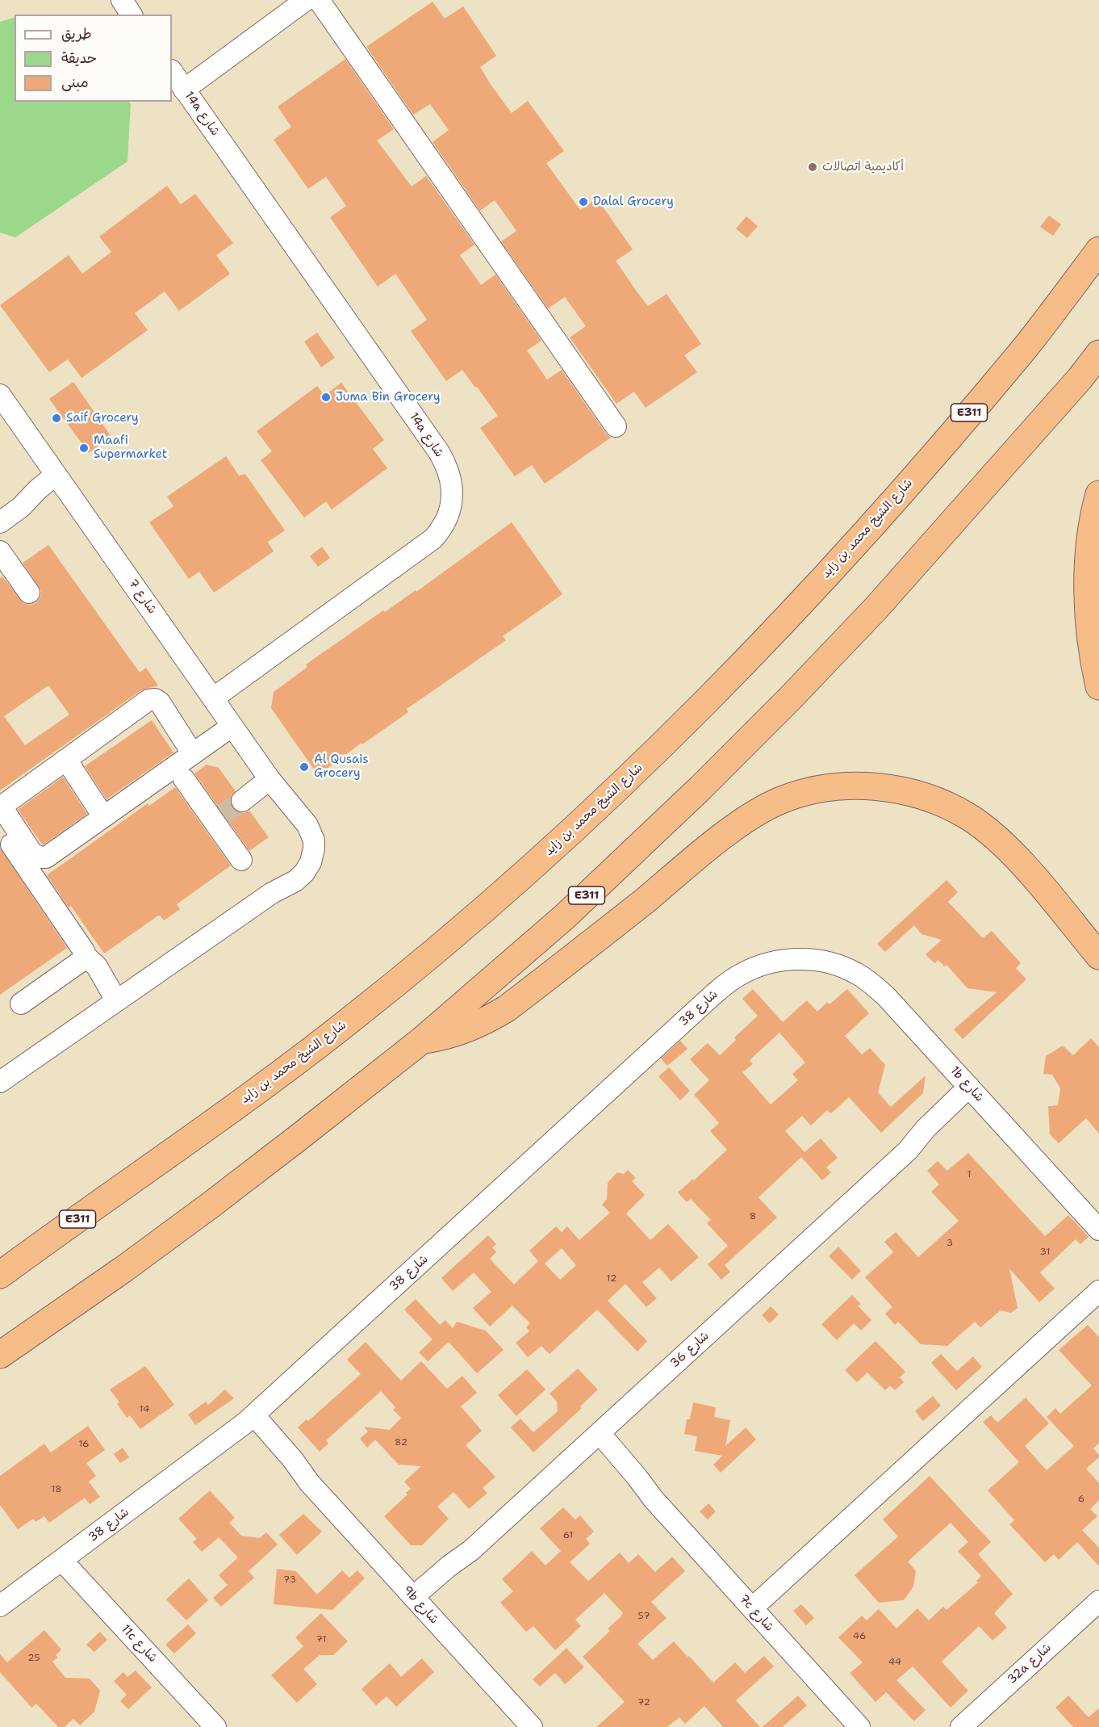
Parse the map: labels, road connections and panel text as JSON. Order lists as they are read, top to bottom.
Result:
{
  "streets": {
    "highway": ["E311", "شارع الشيخ محمد بن زايد"],
    "street": [
      "14a شارع",
      "شارع 7",
      "شارع 38",
      "1b شارع",
      "شارع 36",
      "9b شارع",
      "7c شارع",
      "11c شارع",
      "32a شارع"
    ]
  },
  "crossings": [
    ["14a شارع", "شارع 7"],
    ["شارع 38", "1b شارع"],
    ["شارع 38", "9b شارع"],
    ["شارع 38", "11c شارع"],
    ["1b شارع", "شارع 36"],
    ["شارع 36", "9b شارع"],
    ["شارع 36", "7c شارع"]
  ],
  "places": [
    "أكاديمية اتصالات",
    "Dalal Grocery",
    "Juma Bin Grocery",
    "Saif Grocery",
    "Maafi Supermarket",
    "Al Qusais Grocery"
  ],
  "house_numbers": [
    "1",
    "8",
    "3",
    "31",
    "12",
    "14",
    "82",
    "16",
    "18",
    "6",
    "61",
    "73",
    "57",
    "46",
    "71",
    "25",
    "44",
    "72"
  ],
  "legend": ["طريق", "حديقة", "مبنى"]
}
